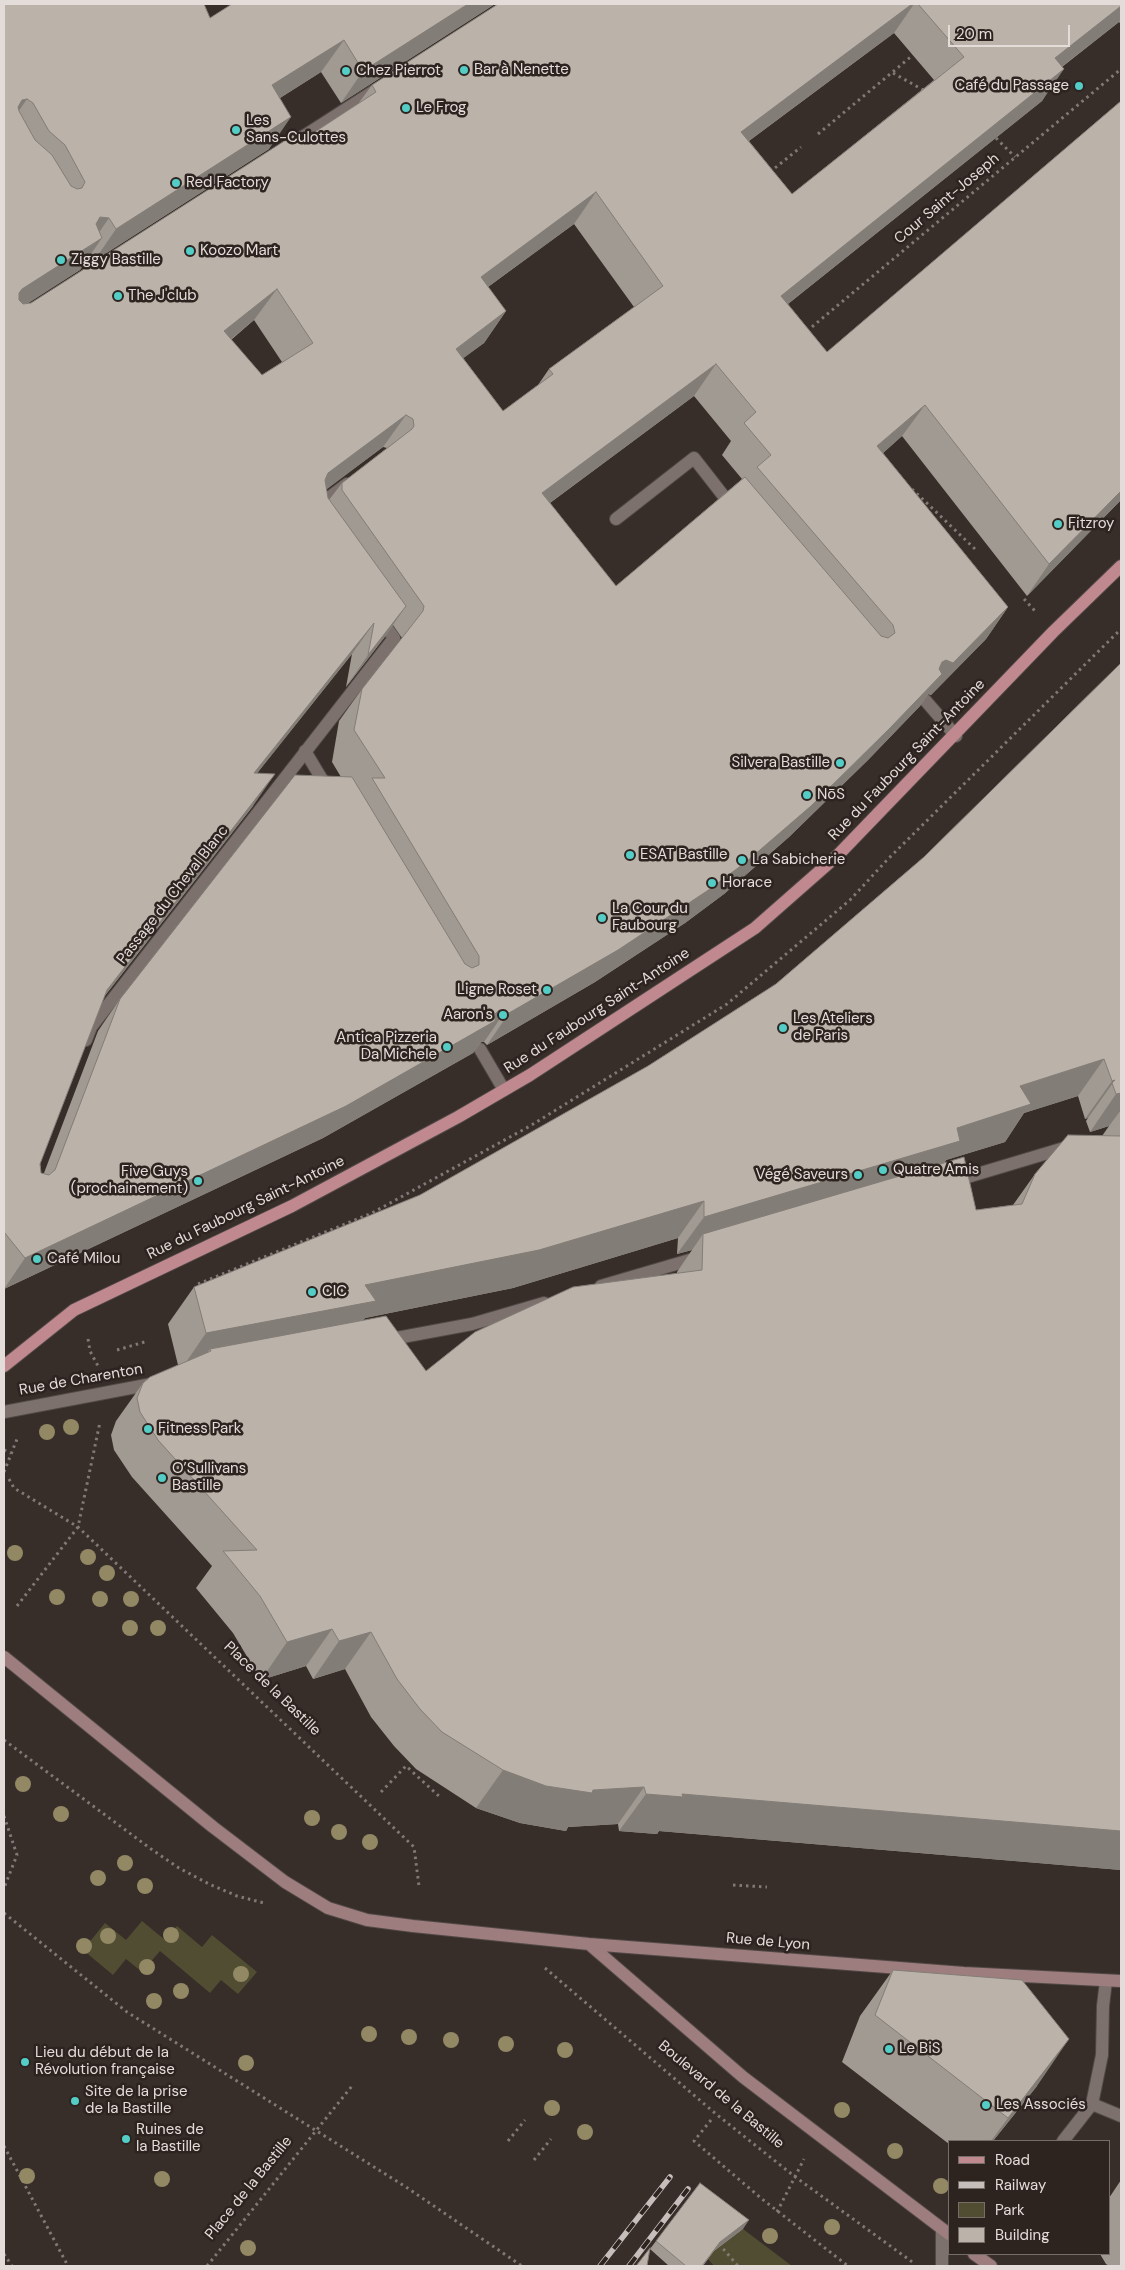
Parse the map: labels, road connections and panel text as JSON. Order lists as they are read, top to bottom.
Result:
{
  "streets": {
    "main road": ["Rue du Faubourg Saint-Antoine", "Rue de Lyon", "Boulevard de la Bastille"],
    "street": ["Passage du Cheval Blanc", "Rue de Charenton"],
    "path": ["Cour Saint-Joseph", "Place de la Bastille"]
  },
  "crossings": [
    ["Rue de Lyon", "Boulevard de la Bastille"]
  ],
  "places": [
    "Bar à Nenette",
    "Chez Pierrot",
    "Café du Passage",
    "Le Frog",
    "Les Sans-Culottes",
    "Red Factory",
    "Koozo Mart",
    "Ziggy Bastille",
    "The J'club",
    "Fitzroy",
    "Silvera Bastille",
    "NōS",
    "ESAT Bastille",
    "La Sabicherie",
    "Horace",
    "La Cour du Faubourg",
    "Ligne Roset",
    "Aaron's",
    "Les Ateliers de Paris",
    "Antica Pizzeria Da Michele",
    "Quatre Amis",
    "Végé Saveurs",
    "Five Guys (prochainement)",
    "Café Milou",
    "CIC",
    "Fitness Park",
    "O’Sullivans Bastille",
    "Le BiS",
    "Lieu du début de la Révolution française",
    "Site de la prise de la Bastille",
    "Les Associés",
    "Ruines de la Bastille"
  ],
  "legend": [
    "Road",
    "Railway",
    "Park",
    "Building"
  ],
  "scale_bar": "20 m"
}
